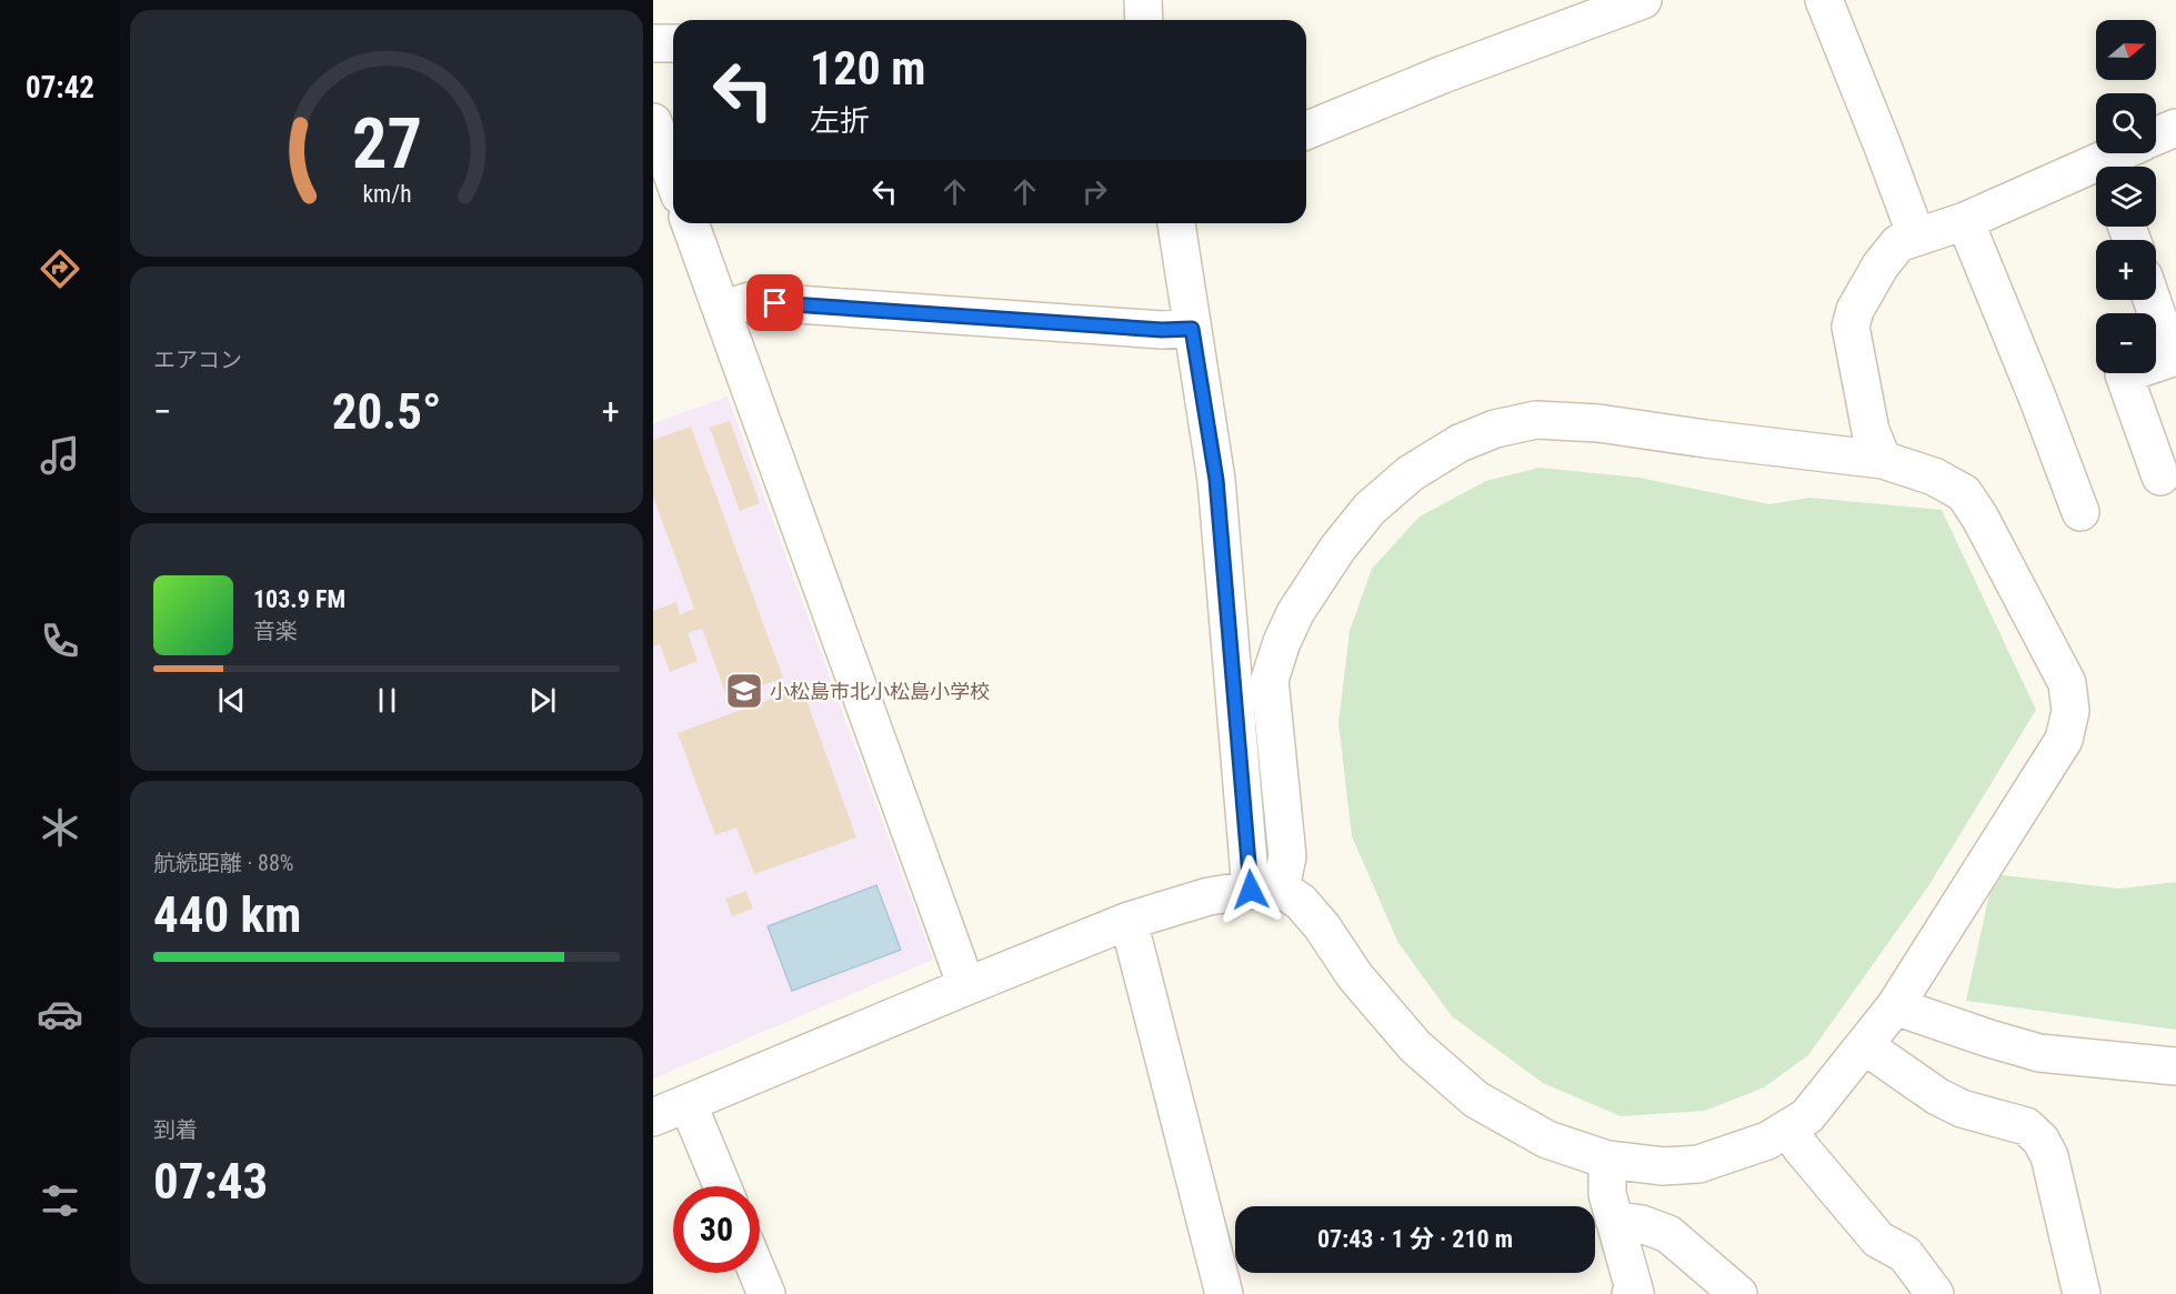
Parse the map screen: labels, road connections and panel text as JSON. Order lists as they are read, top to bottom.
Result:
{
  "places": {
    "school or university": ["小松島市北小松島小学校"]
  },
  "north": "right",
  "page": {
    "tabs": "07:42",
    "map_buttons": ["+", "−"],
    "turn": ["120 m", "左折"],
    "tile": [
      "エアコン",
      ["航続距離 · 88%", "440 km"],
      ["到着", "07:43"]
    ],
    "heat": ["−", "20.5°", "+"],
    "song": ["103.9 FM", "音楽"],
    "limit": "30",
    "trip": "07:43 · 1 分 · 210 m",
    "gauge": ["27", "km/h"]
  }
}
